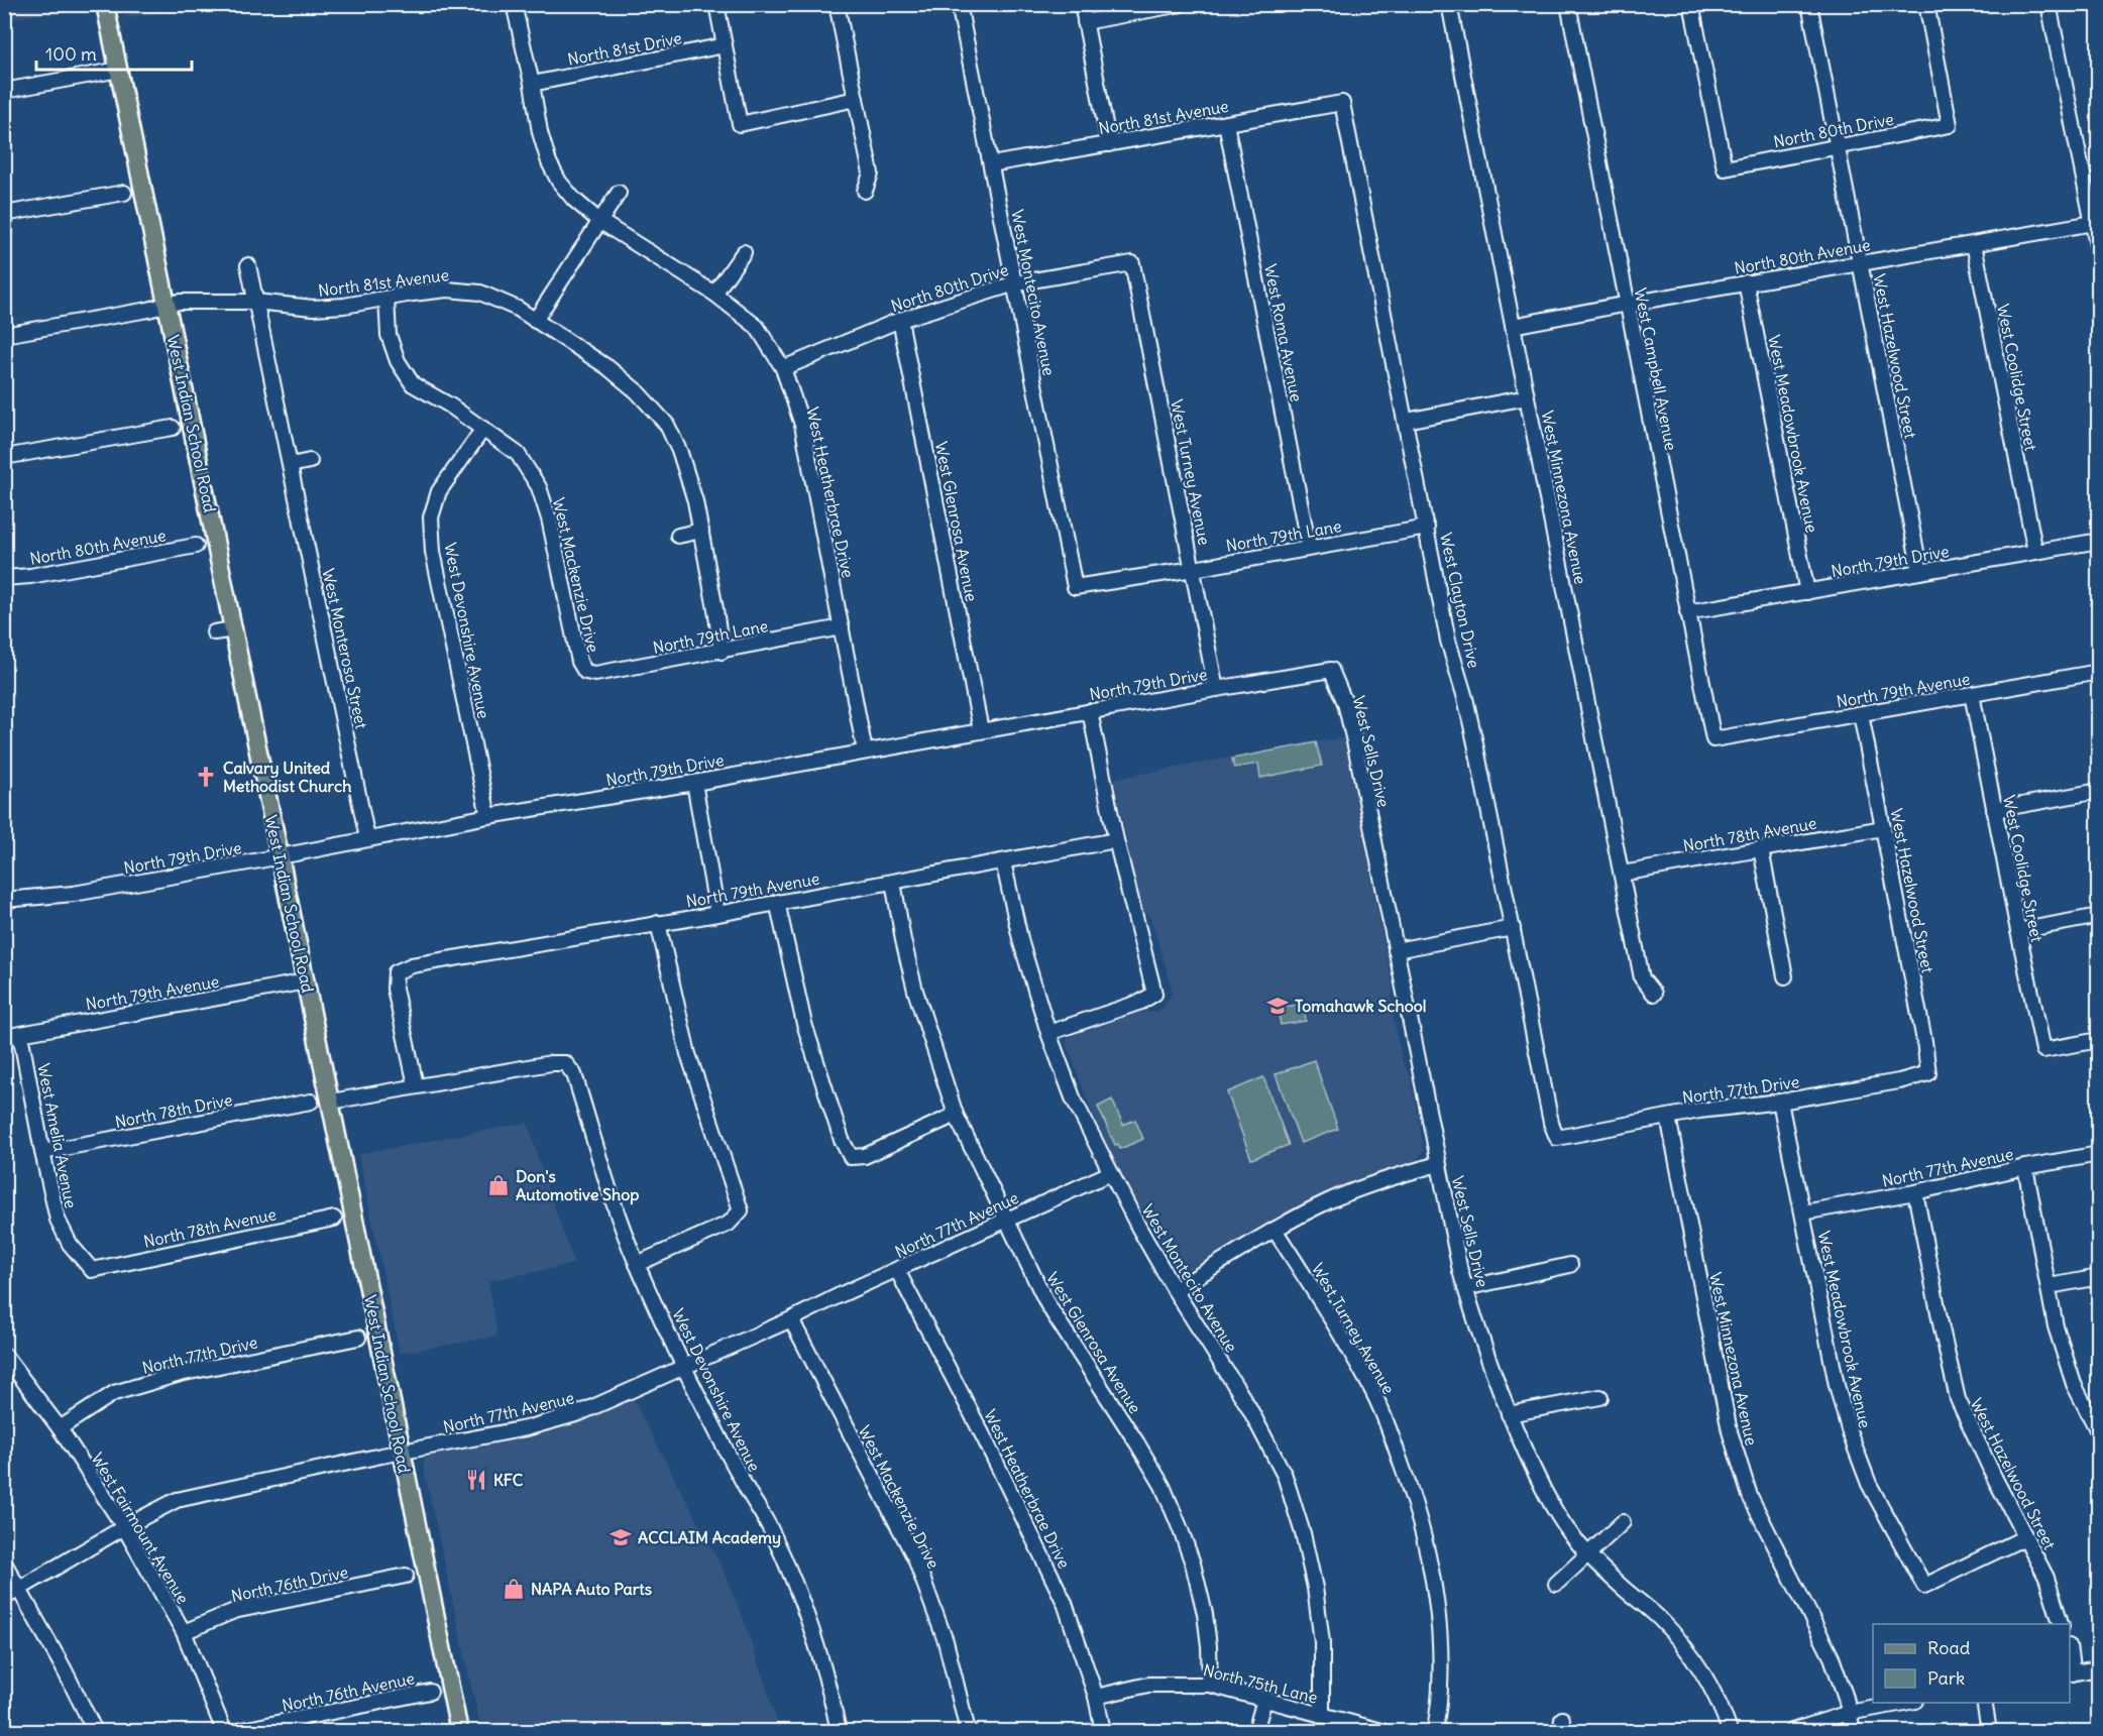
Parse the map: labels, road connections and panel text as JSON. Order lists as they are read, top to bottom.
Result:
{
  "streets": {
    "main road": ["West Indian School Road"],
    "street": [
      "North 81st Drive",
      "North 81st Avenue",
      "North 80th Drive",
      "North 80th Avenue",
      "West Montecito Avenue",
      "West Roma Avenue",
      "West Hazelwood Street",
      "West Campbell Avenue",
      "West Coolidge Street",
      "West Meadowbrook Avenue",
      "West Turney Avenue",
      "West Heatherbrae Drive",
      "West Minnezona Avenue",
      "West Glenrosa Avenue",
      "North 79th Lane",
      "North 79th Drive",
      "West Mackenzie Drive",
      "West Clayton Drive",
      "West Devonshire Avenue",
      "West Monterosa Street",
      "North 79th Avenue",
      "West Sells Drive",
      "North 78th Avenue",
      "North 77th Drive",
      "North 78th Drive",
      "West Amelia Avenue",
      "North 77th Avenue",
      "West Fairmount Avenue",
      "North 76th Drive",
      "North 75th Lane",
      "North 76th Avenue"
    ]
  },
  "crossings": [
    ["North 81st Drive", "West Heatherbrae Drive"],
    ["North 81st Avenue", "West Montecito Avenue"],
    ["North 81st Avenue", "West Roma Avenue"],
    ["North 81st Avenue", "West Indian School Road"],
    ["North 81st Avenue", "North 79th Lane"],
    ["North 81st Avenue", "West Mackenzie Drive"],
    ["North 81st Avenue", "West Clayton Drive"],
    ["North 81st Avenue", "West Monterosa Street"],
    ["North 80th Drive", "West Montecito Avenue"],
    ["North 80th Drive", "West Hazelwood Street"],
    ["North 80th Drive", "West Turney Avenue"],
    ["North 80th Drive", "West Heatherbrae Drive"],
    ["North 80th Drive", "West Glenrosa Avenue"],
    ["North 80th Avenue", "West Hazelwood Street"],
    ["North 80th Avenue", "West Campbell Avenue"],
    ["North 80th Avenue", "West Coolidge Street"],
    ["North 80th Avenue", "West Meadowbrook Avenue"],
    ["North 80th Avenue", "West Minnezona Avenue"],
    ["West Montecito Avenue", "North 79th Lane"],
    ["West Montecito Avenue", "North 79th Avenue"],
    ["West Montecito Avenue", "North 77th Avenue"],
    ["West Montecito Avenue", "North 75th Lane"],
    ["West Roma Avenue", "North 79th Lane"],
    ["West Hazelwood Street", "West Meadowbrook Avenue"],
    ["West Hazelwood Street", "North 79th Drive"],
    ["West Hazelwood Street", "North 79th Avenue"],
    ["West Hazelwood Street", "North 78th Avenue"],
    ["West Hazelwood Street", "North 77th Drive"],
    ["West Hazelwood Street", "North 77th Avenue"],
    ["West Campbell Avenue", "North 79th Drive"],
    ["West Campbell Avenue", "North 79th Avenue"],
    ["West Coolidge Street", "North 79th Drive"],
    ["West Coolidge Street", "North 79th Avenue"],
    ["West Indian School Road", "North 79th Drive"],
    ["West Indian School Road", "North 79th Avenue"],
    ["West Indian School Road", "North 77th Avenue"],
    ["West Meadowbrook Avenue", "North 79th Drive"],
    ["West Meadowbrook Avenue", "North 77th Drive"],
    ["West Meadowbrook Avenue", "North 77th Avenue"],
    ["West Turney Avenue", "North 79th Lane"],
    ["West Turney Avenue", "North 79th Drive"],
    ["West Heatherbrae Drive", "North 79th Lane"],
    ["West Heatherbrae Drive", "North 79th Drive"],
    ["West Heatherbrae Drive", "North 77th Avenue"],
    ["West Heatherbrae Drive", "North 75th Lane"],
    ["West Minnezona Avenue", "North 78th Avenue"],
    ["West Minnezona Avenue", "North 77th Drive"],
    ["West Glenrosa Avenue", "North 79th Drive"],
    ["West Glenrosa Avenue", "North 79th Avenue"],
    ["West Glenrosa Avenue", "North 77th Avenue"],
    ["West Glenrosa Avenue", "North 75th Lane"],
    ["North 79th Lane", "West Mackenzie Drive"],
    ["North 79th Lane", "West Clayton Drive"],
    ["North 79th Drive", "West Devonshire Avenue"],
    ["North 79th Drive", "West Monterosa Street"],
    ["North 79th Drive", "West Sells Drive"],
    ["West Mackenzie Drive", "West Devonshire Avenue"],
    ["West Mackenzie Drive", "North 77th Avenue"],
    ["West Clayton Drive", "North 77th Drive"],
    ["West Devonshire Avenue", "North 79th Avenue"],
    ["West Devonshire Avenue", "North 77th Avenue"],
    ["North 79th Avenue", "West Amelia Avenue"],
    ["North 78th Avenue", "West Amelia Avenue"],
    ["North 77th Drive", "West Fairmount Avenue"],
    ["North 78th Drive", "West Amelia Avenue"],
    ["North 77th Avenue", "West Fairmount Avenue"],
    ["West Fairmount Avenue", "North 76th Drive"]
  ],
  "places": {
    "church": ["Calvary United Methodist Church"],
    "school or university": ["Tomahawk School", "ACCLAIM Academy"],
    "shop": ["Don's Automotive Shop", "NAPA Auto Parts"],
    "restaurant": ["KFC"]
  },
  "legend": ["Road", "Park"],
  "scale_bar": "100 m"
}
